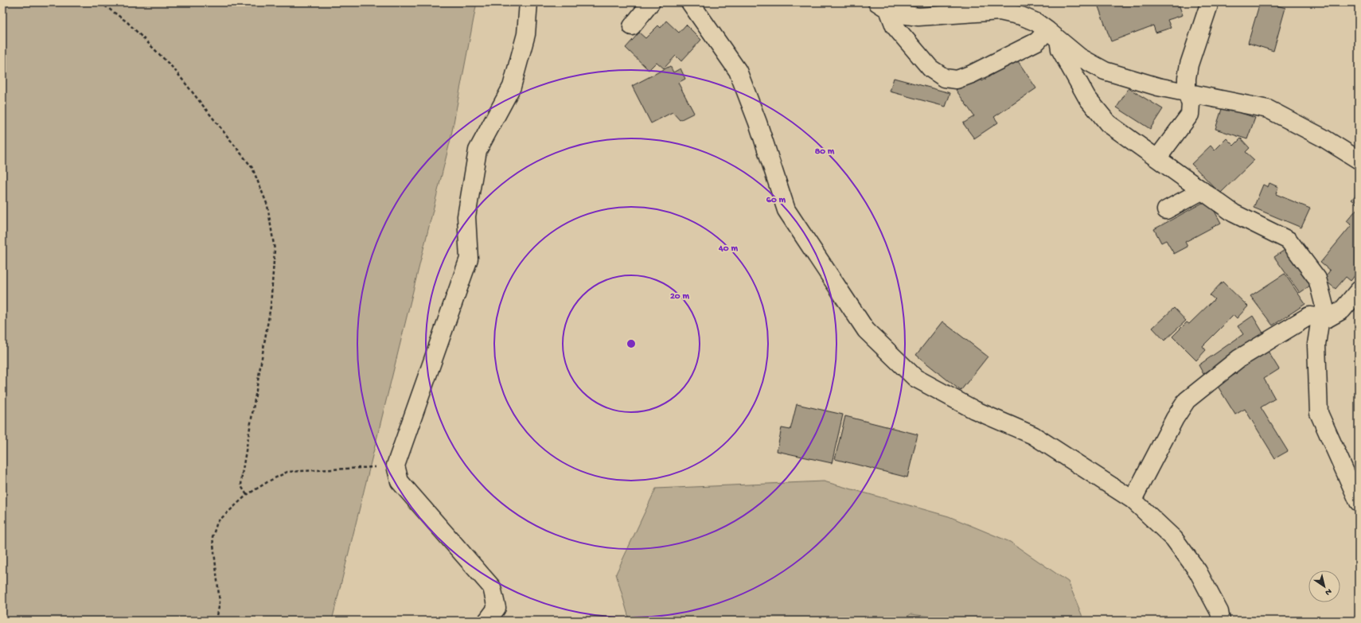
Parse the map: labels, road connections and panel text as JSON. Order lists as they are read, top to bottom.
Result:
{
  "north": "bottom right",
  "rings": [
    "80 m",
    "60 m",
    "40 m",
    "20 m"
  ]
}
